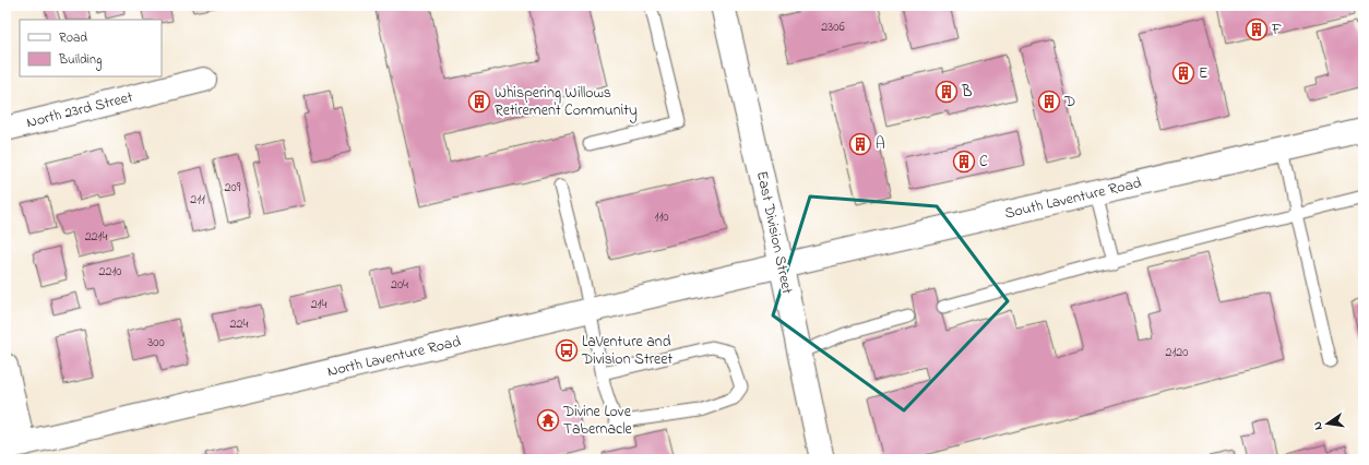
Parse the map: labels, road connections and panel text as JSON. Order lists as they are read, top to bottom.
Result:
{
  "streets": {
    "street": [
      "North 23rd Street",
      "South Laventure Road",
      "East Division Street",
      "North Laventure Road"
    ]
  },
  "crossings": [
    ["South Laventure Road", "East Division Street"],
    ["South Laventure Road", "North Laventure Road"],
    ["East Division Street", "North Laventure Road"]
  ],
  "places": {
    "building": [
      "F",
      "E",
      "B",
      "Whispering Willows Retirement Community",
      "D",
      "A",
      "C"
    ],
    "bus stop": ["LaVenture and Division Street"],
    "temple": ["Divine Love Tabernacle"]
  },
  "house_numbers": [
    "2306",
    "209",
    "211",
    "110",
    "2214",
    "2210",
    "204",
    "214",
    "224",
    "300",
    "2120"
  ],
  "legend": ["Road", "Building"],
  "north": "left"
}
